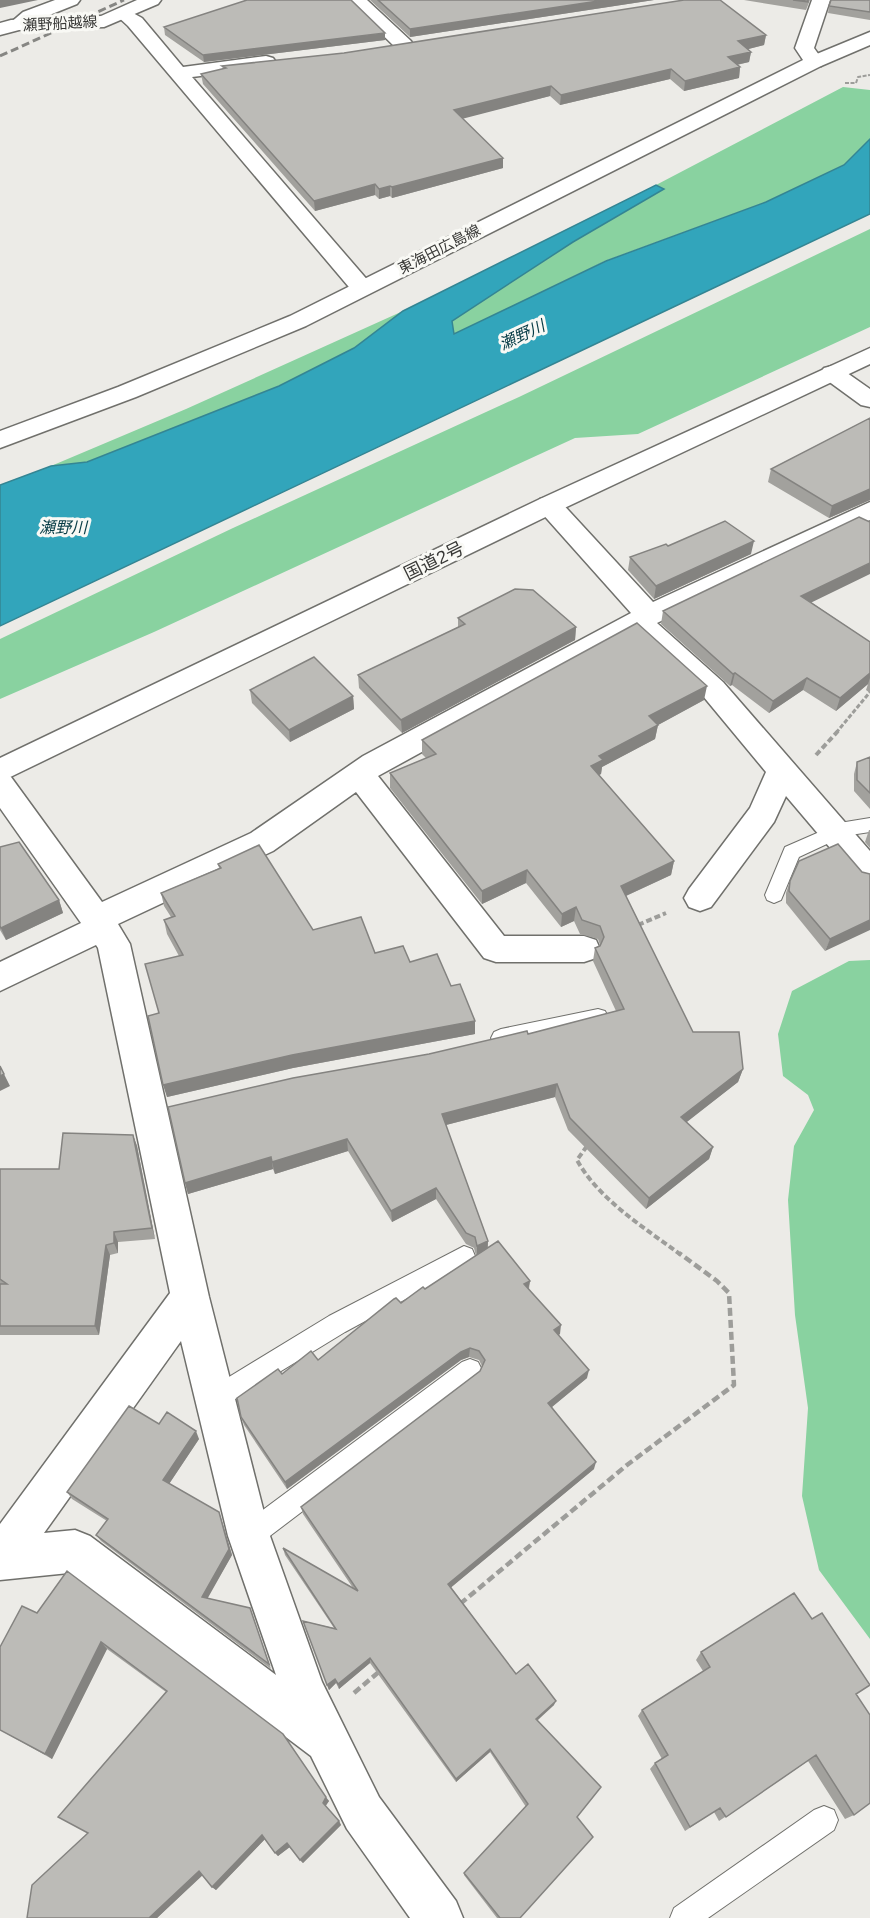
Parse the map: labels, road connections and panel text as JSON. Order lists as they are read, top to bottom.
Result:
{
  "streets": {
    "main road": ["瀬野船越線", "東海田広島線", "国道2号"]
  },
  "water": ["瀬野川"]
}
